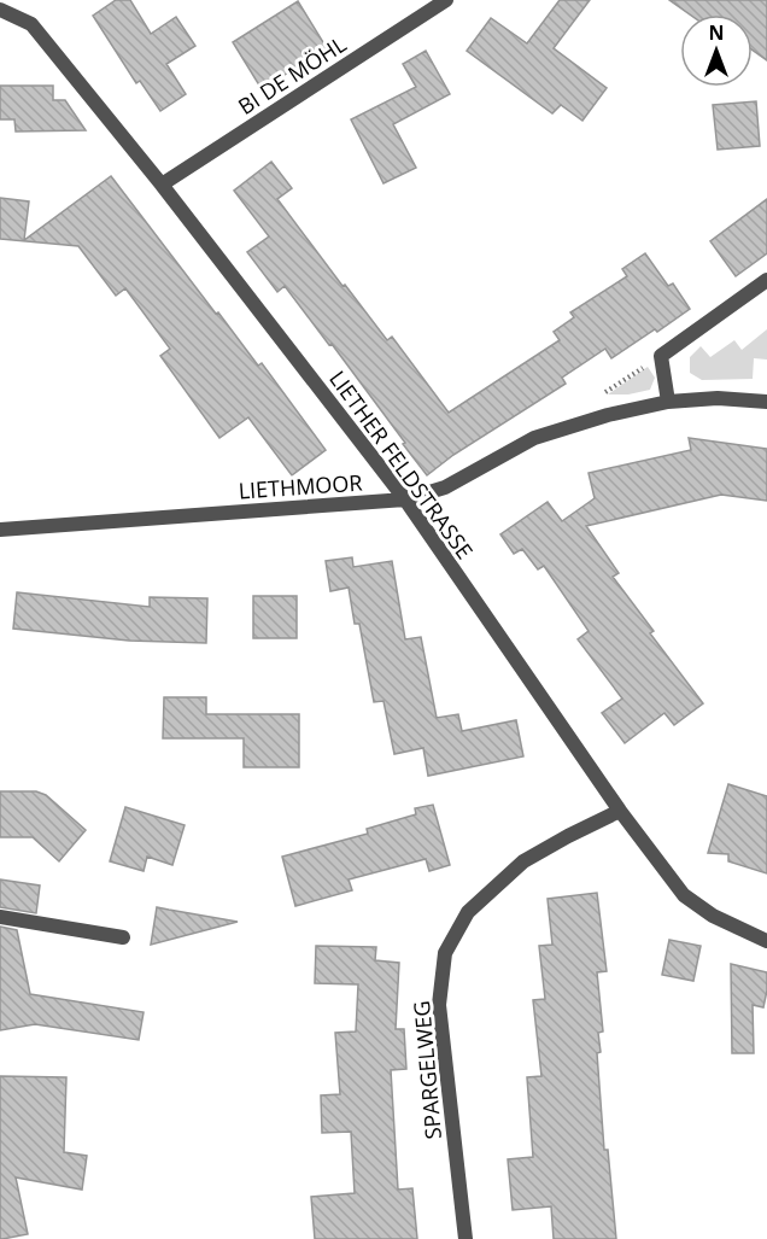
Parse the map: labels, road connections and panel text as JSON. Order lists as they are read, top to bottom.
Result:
{
  "streets": {
    "street": [
      "BI DE MÖHL",
      "LIETHER FELDSTRASSE",
      "LIETHMOOR",
      "SPARGELWEG"
    ]
  },
  "crossings": [
    ["BI DE MÖHL", "LIETHER FELDSTRASSE"],
    ["LIETHER FELDSTRASSE", "LIETHMOOR"],
    ["LIETHER FELDSTRASSE", "SPARGELWEG"]
  ],
  "north": "top"
}
